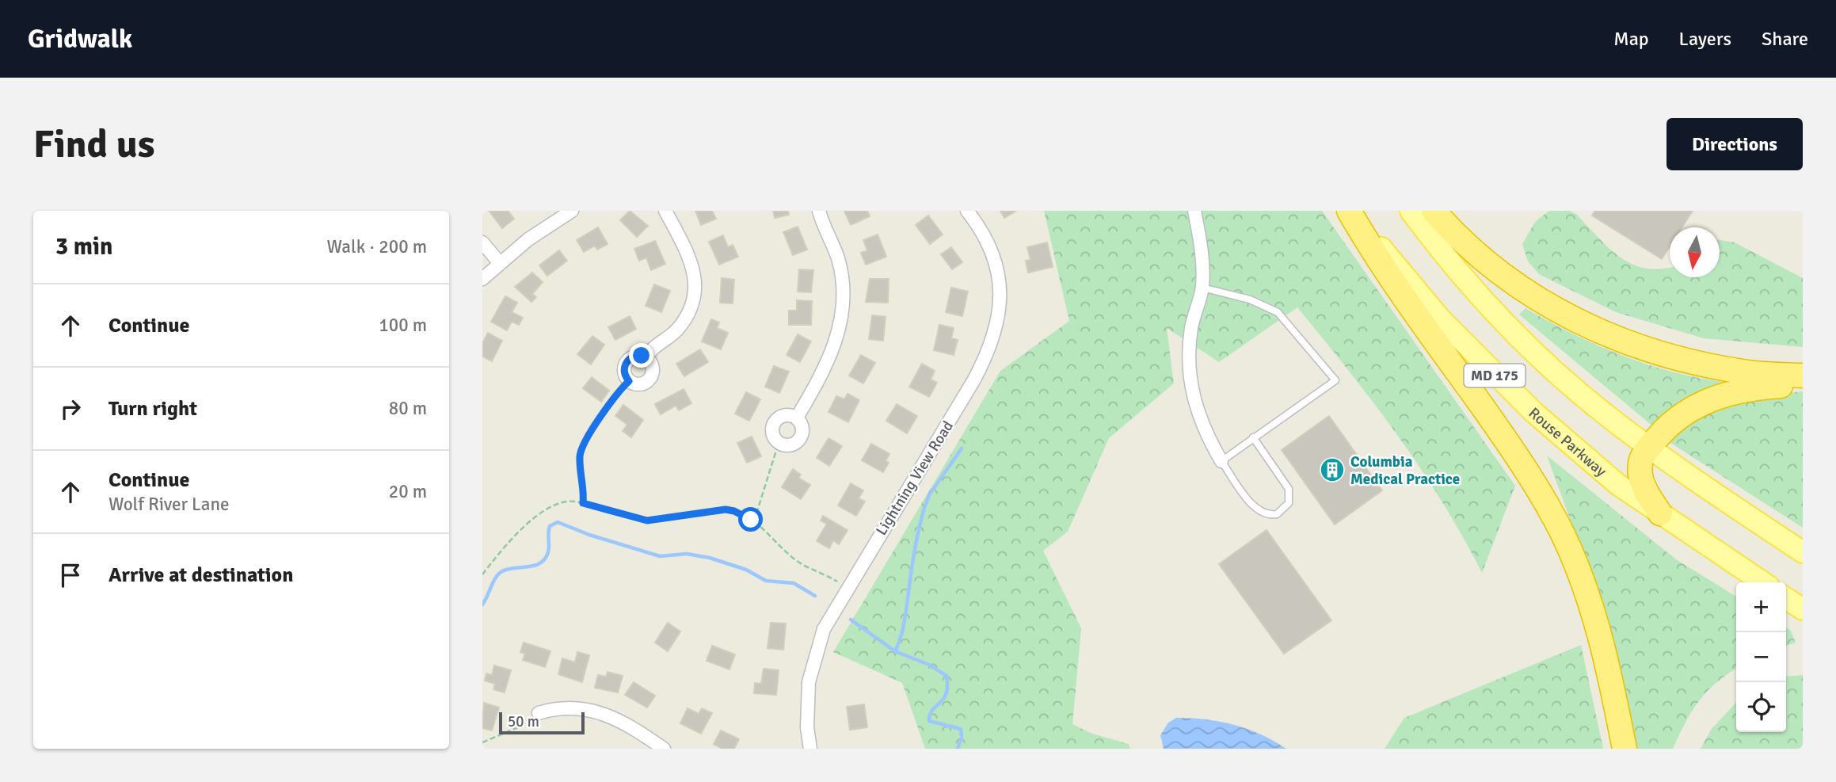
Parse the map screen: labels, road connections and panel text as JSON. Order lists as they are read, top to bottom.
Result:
{
  "streets": {
    "main road": ["MD 175", "Rouse Parkway"],
    "street": ["Lightning View Road"]
  },
  "places": {
    "building": ["Columbia Medical Practice"]
  },
  "scale_bar": "50 m",
  "north": "bottom",
  "page": {
    "header": "Gridwalk",
    "nav": ["Map", "Layers", "Share"],
    "buttons": "Directions",
    "title": "Find us",
    "heading": ["3 min", "Walk · 200 m"],
    "list": [
      ["Continue", "100 m"],
      ["Turn right", "80 m"],
      ["Continue", "Wolf River Lane", "20 m"],
      "Arrive at destination"
    ],
    "map_buttons": ["+", "−"],
    "scale": "50 m"
  }
}
